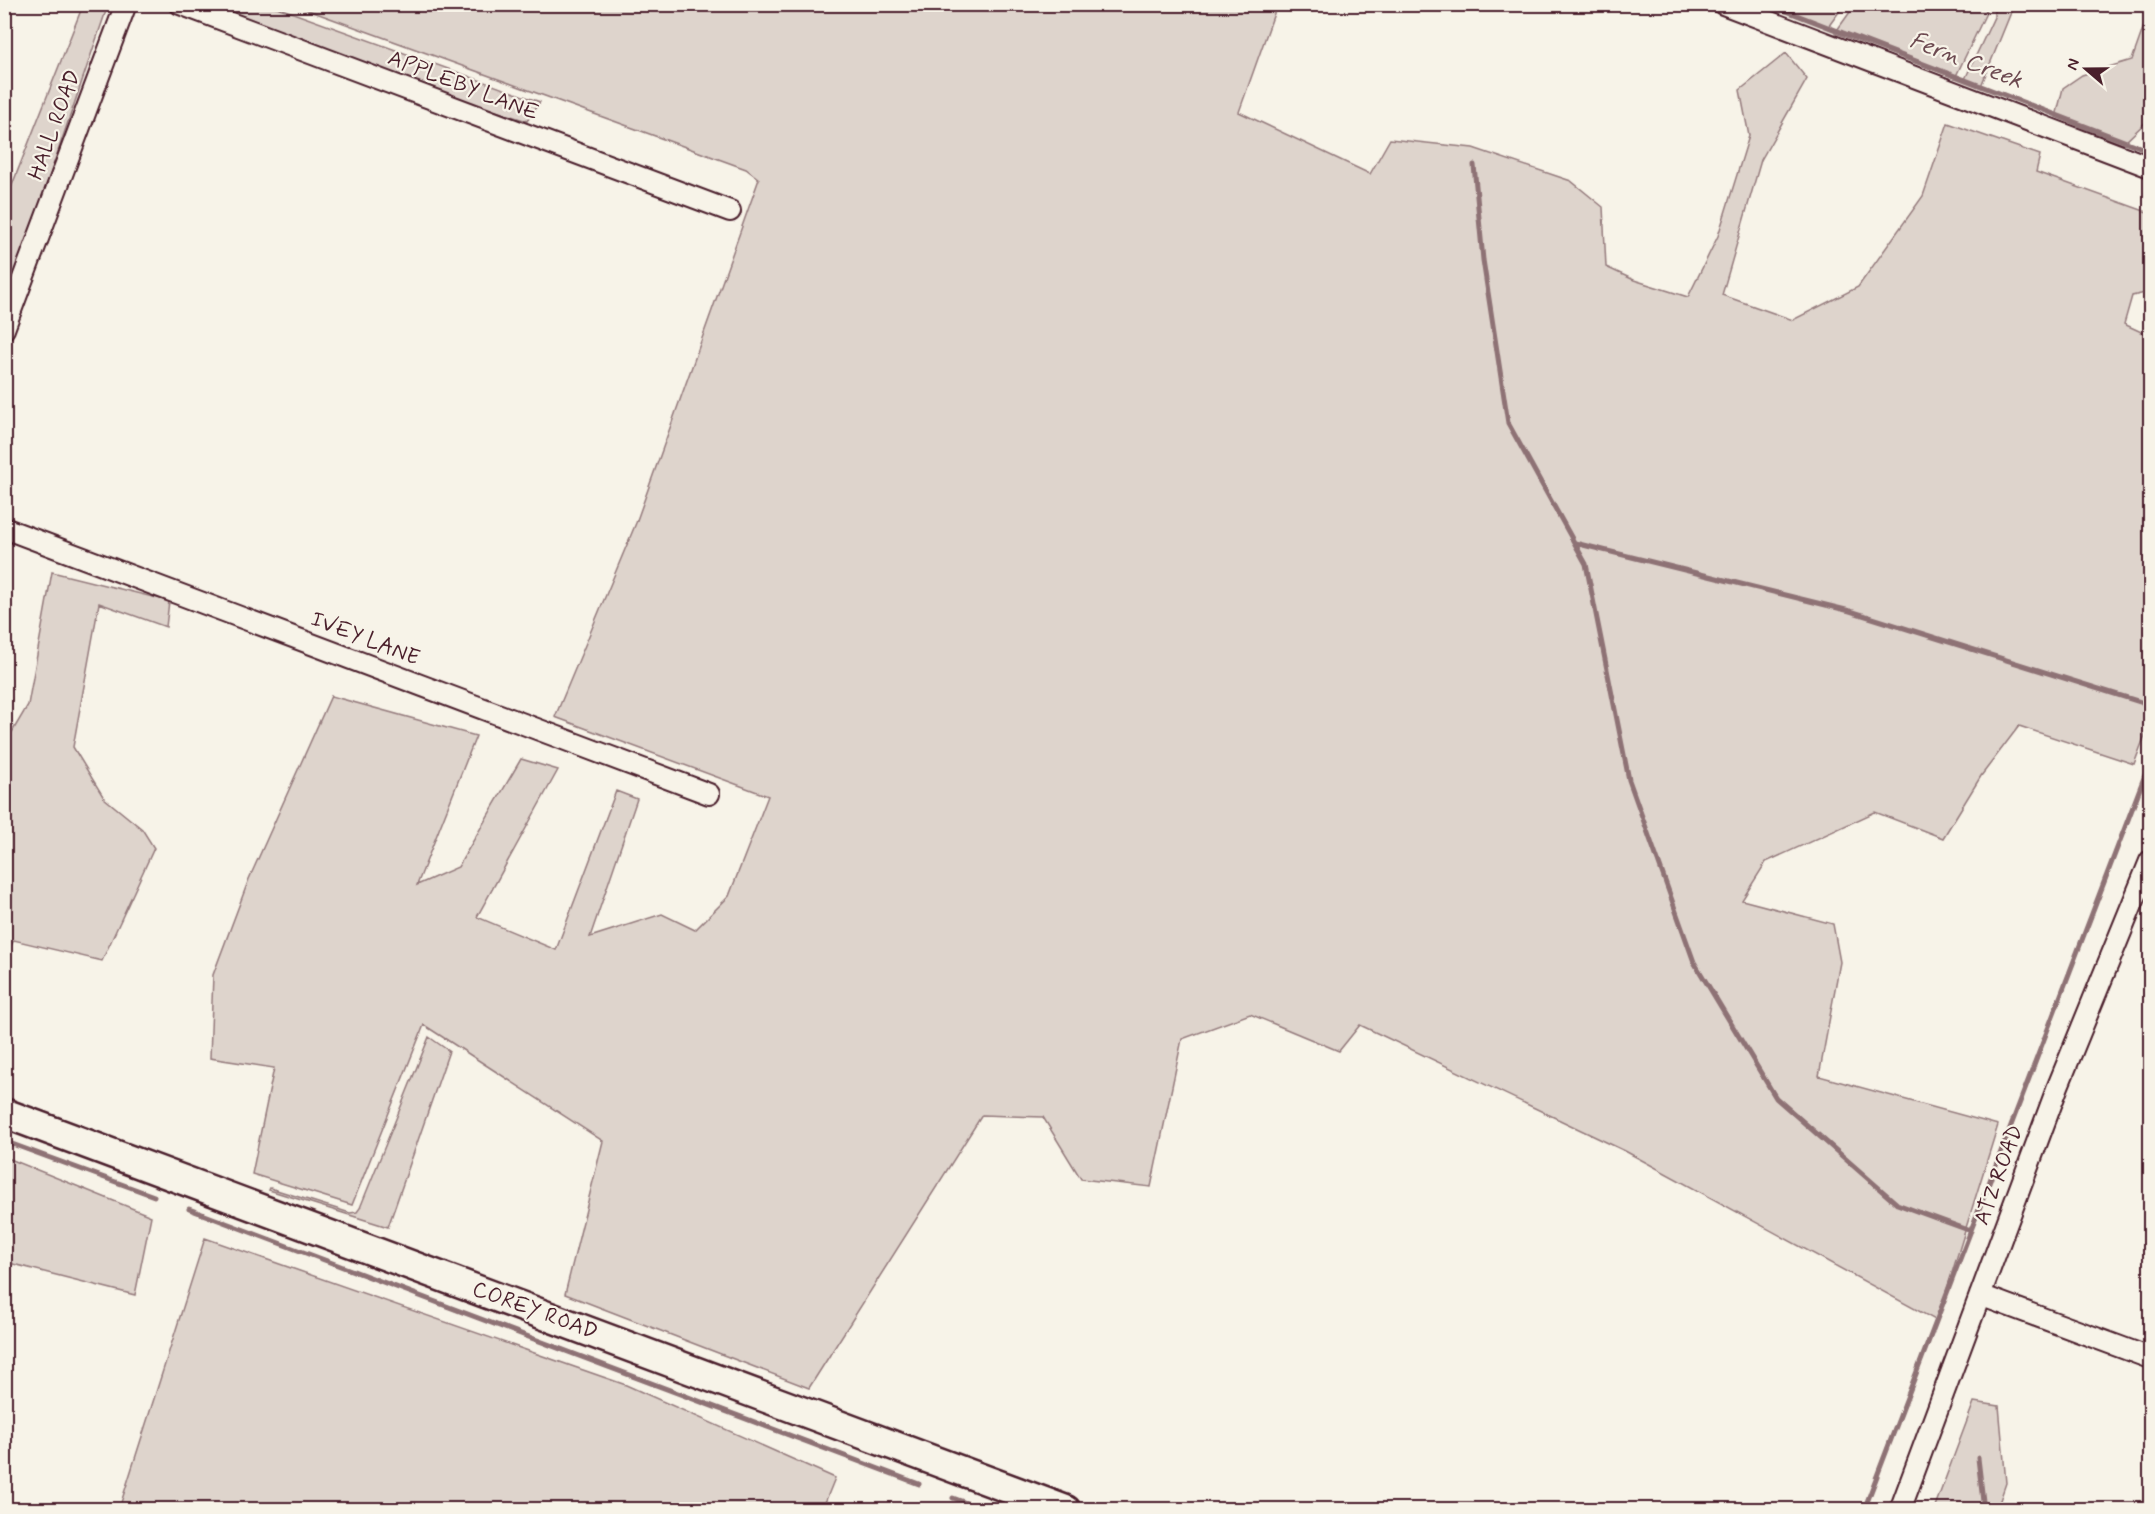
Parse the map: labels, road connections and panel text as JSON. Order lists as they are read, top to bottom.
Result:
{
  "streets": {
    "street": [
      "APPLEBY LANE",
      "HALL ROAD",
      "IVEY LANE",
      "ATZ ROAD",
      "COREY ROAD"
    ]
  },
  "water": ["Fern Creek"],
  "north": "left"
}
